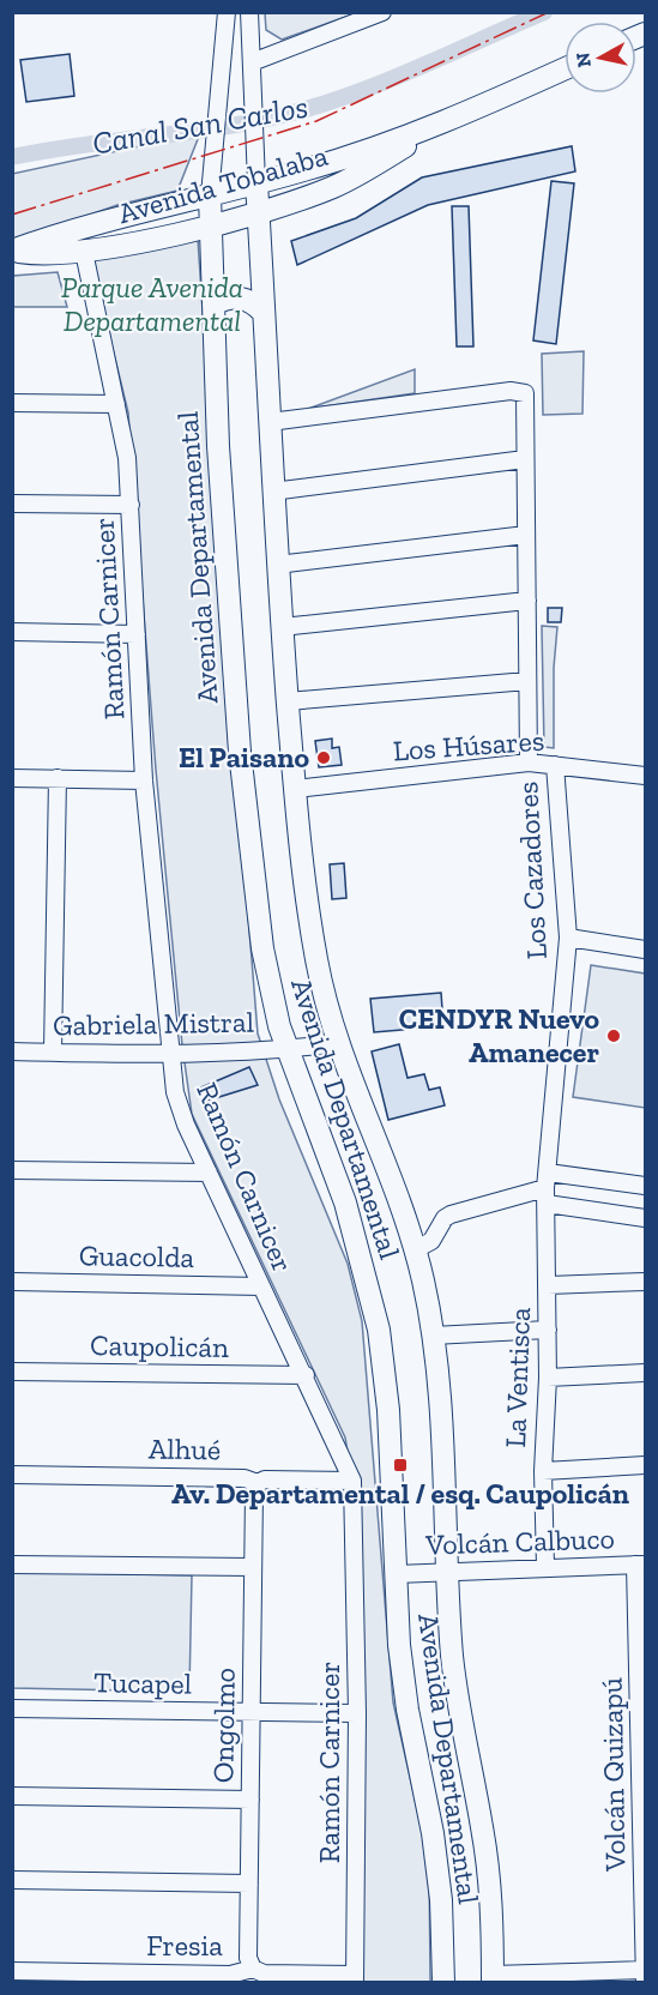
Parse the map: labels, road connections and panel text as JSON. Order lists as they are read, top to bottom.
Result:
{
  "streets": {
    "main road": ["Avenida Tobalaba", "Avenida Departamental"],
    "street": [
      "Ramón Carnicer",
      "Los Húsares",
      "Los Cazadores",
      "Gabriela Mistral",
      "Guacolda",
      "Caupolicán",
      "La Ventisca",
      "Alhué",
      "Volcán Calbuco",
      "Tucapel",
      "Ongolmo",
      "Volcán Quizapú",
      "Fresia"
    ]
  },
  "crossings": [
    ["Avenida Tobalaba", "Avenida Departamental"],
    ["Avenida Tobalaba", "Ramón Carnicer"],
    ["Avenida Departamental", "Los Húsares"],
    ["Avenida Departamental", "Gabriela Mistral"],
    ["Avenida Departamental", "Volcán Calbuco"],
    ["Ramón Carnicer", "Gabriela Mistral"],
    ["Ramón Carnicer", "Guacolda"],
    ["Ramón Carnicer", "Caupolicán"],
    ["Ramón Carnicer", "Alhué"],
    ["Ramón Carnicer", "Tucapel"],
    ["Ramón Carnicer", "Fresia"],
    ["Los Húsares", "Los Cazadores"],
    ["Los Cazadores", "La Ventisca"],
    ["La Ventisca", "Volcán Calbuco"],
    ["Alhué", "Ongolmo"],
    ["Volcán Calbuco", "Volcán Quizapú"],
    ["Tucapel", "Ongolmo"],
    ["Ongolmo", "Fresia"]
  ],
  "water": ["Canal San Carlos"],
  "parks": ["Parque Avenida Departamental"],
  "places": {
    "other": ["El Paisano", "CENDYR Nuevo Amanecer"],
    "transit": ["Av. Departamental / esq. Caupolicán"]
  },
  "north": "left"
}
